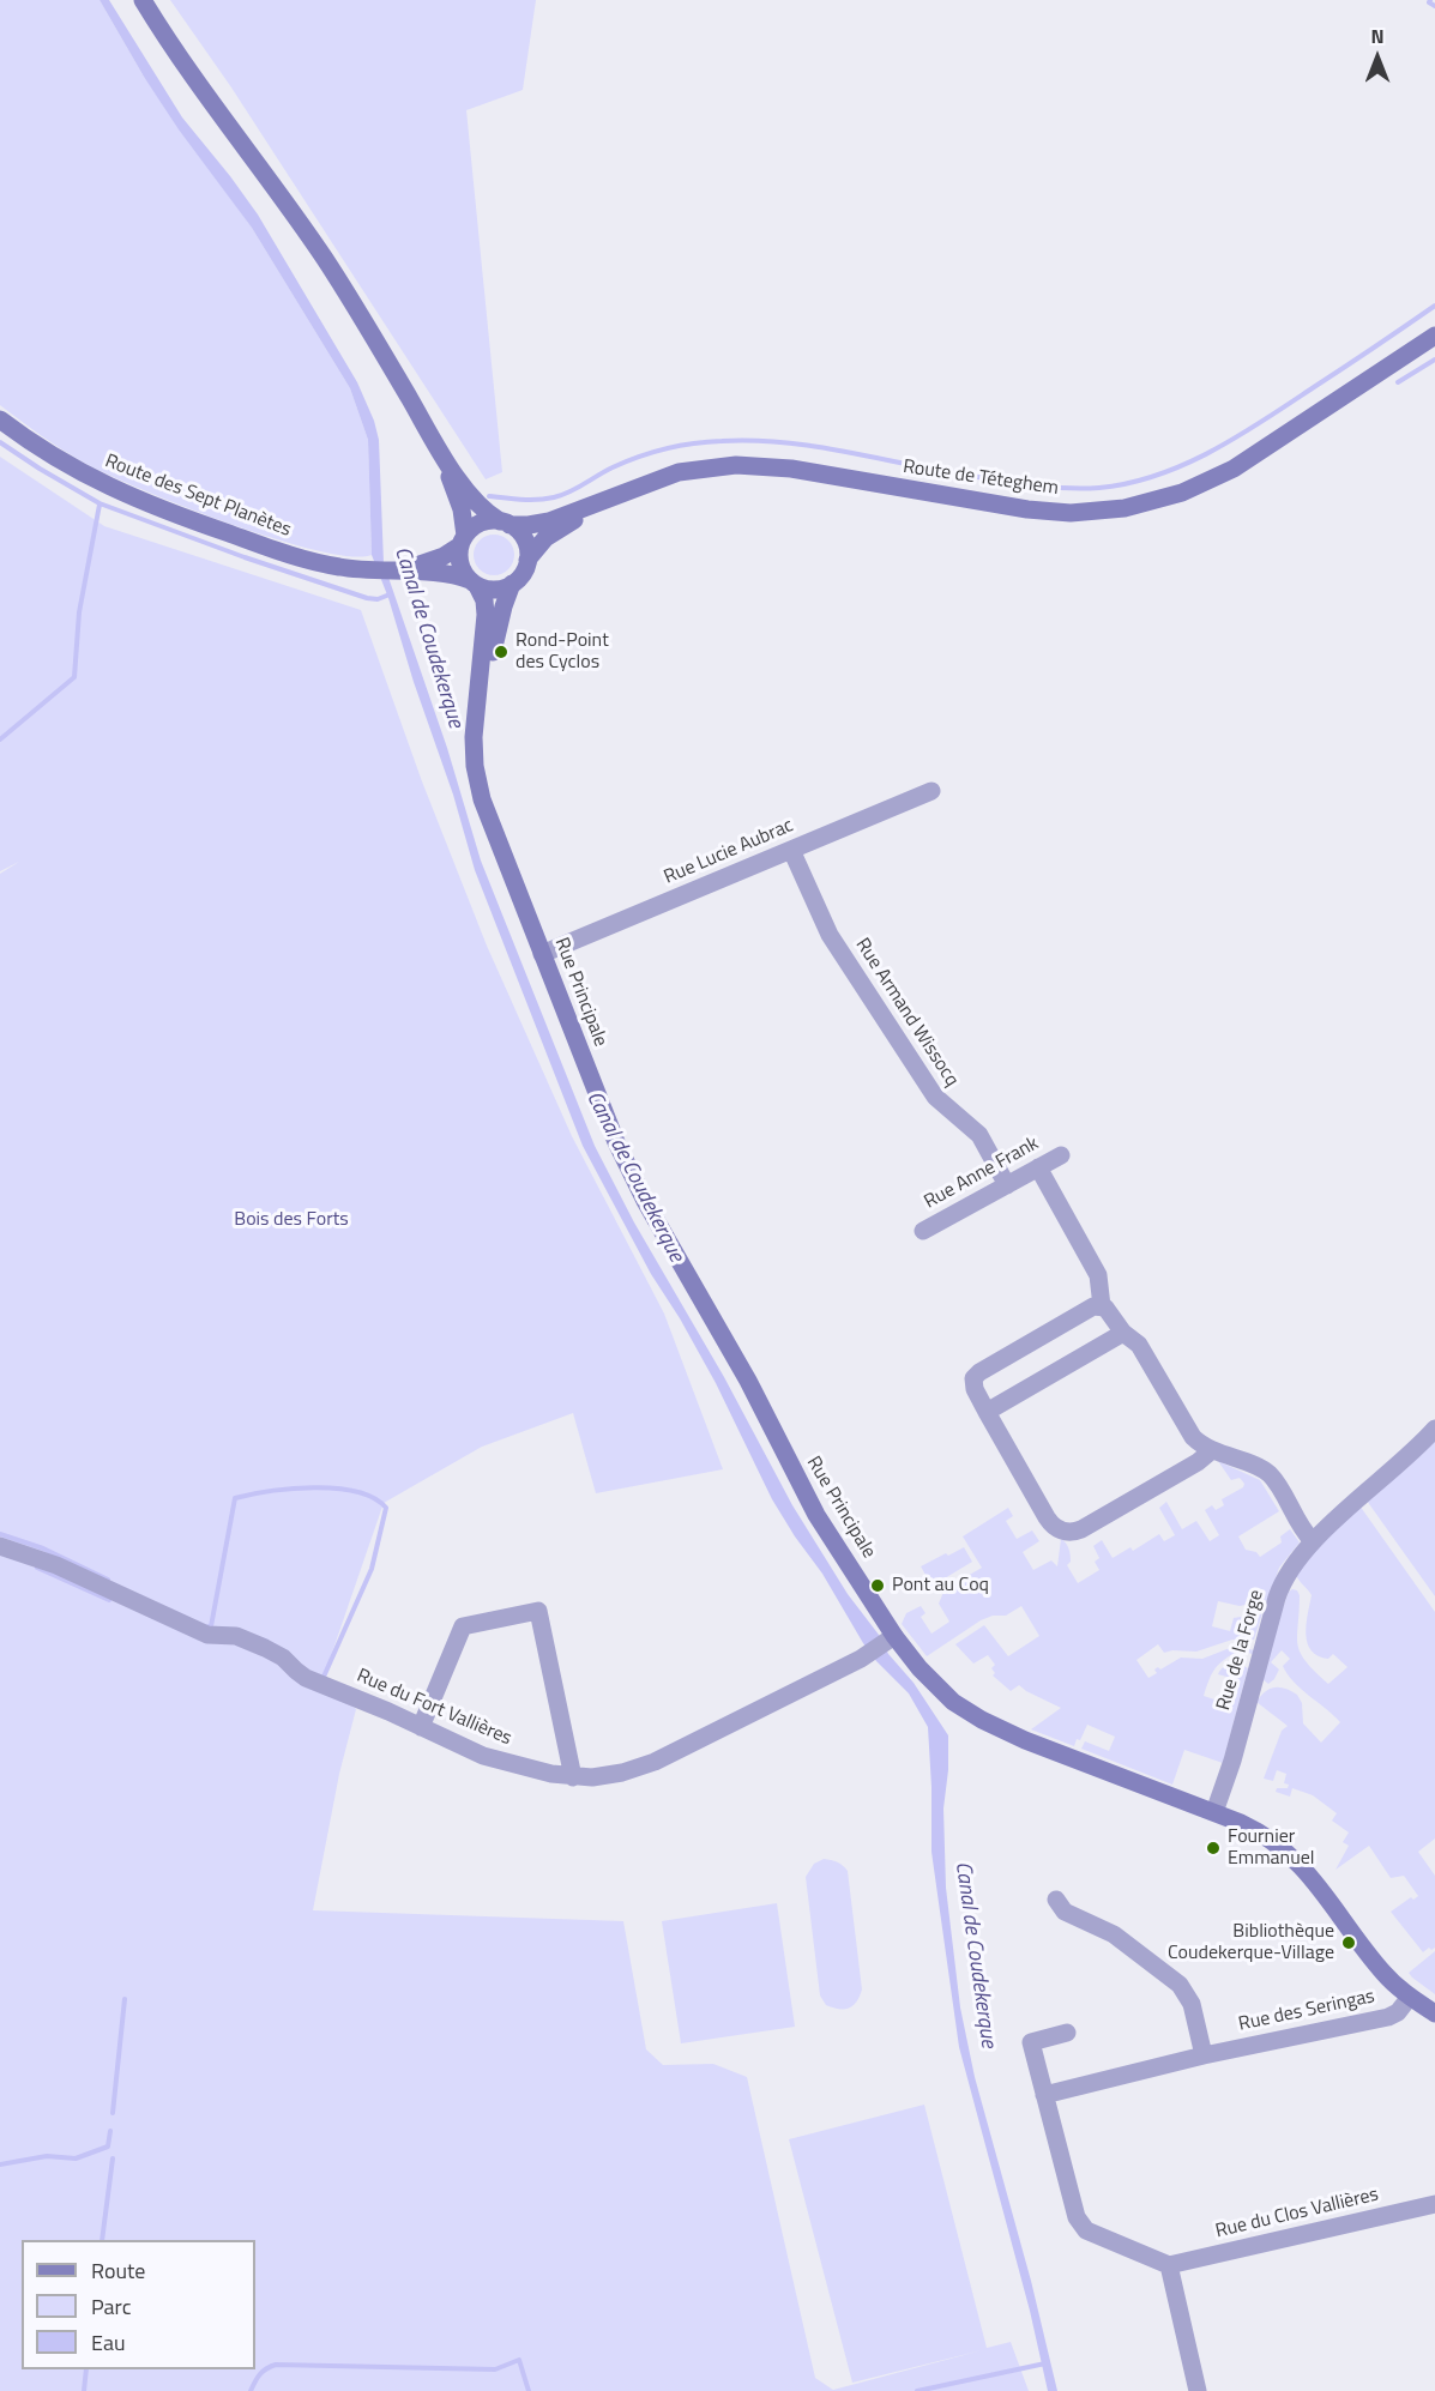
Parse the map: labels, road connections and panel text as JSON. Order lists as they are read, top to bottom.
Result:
{
  "streets": {
    "street": [
      "Route de Téteghem",
      "Route des Sept Planètes",
      "Rue Lucie Aubrac",
      "Rue Principale",
      "Rue Armand Wissocq",
      "Rue Anne Frank",
      "Rue de la Forge",
      "Rue du Fort Vallières",
      "Rue des Seringas",
      "Rue du Clos Vallières"
    ]
  },
  "crossings": [
    ["Route de Téteghem", "Route des Sept Planètes"],
    ["Route de Téteghem", "Rue Principale"],
    ["Route des Sept Planètes", "Rue Principale"],
    ["Rue Lucie Aubrac", "Rue Principale"],
    ["Rue Lucie Aubrac", "Rue Armand Wissocq"],
    ["Rue Principale", "Rue de la Forge"],
    ["Rue Principale", "Rue du Fort Vallières"],
    ["Rue Principale", "Rue des Seringas"],
    ["Rue Armand Wissocq", "Rue Anne Frank"]
  ],
  "water": ["Canal de Coudekerque"],
  "parks": ["Bois des Forts"],
  "places": [
    "Rond-Point des Cyclos",
    "Pont au Coq",
    "Fournier Emmanuel",
    "Bibliothèque Coudekerque-Village"
  ],
  "legend": ["Route", "Parc", "Eau"],
  "north": "top"
}
